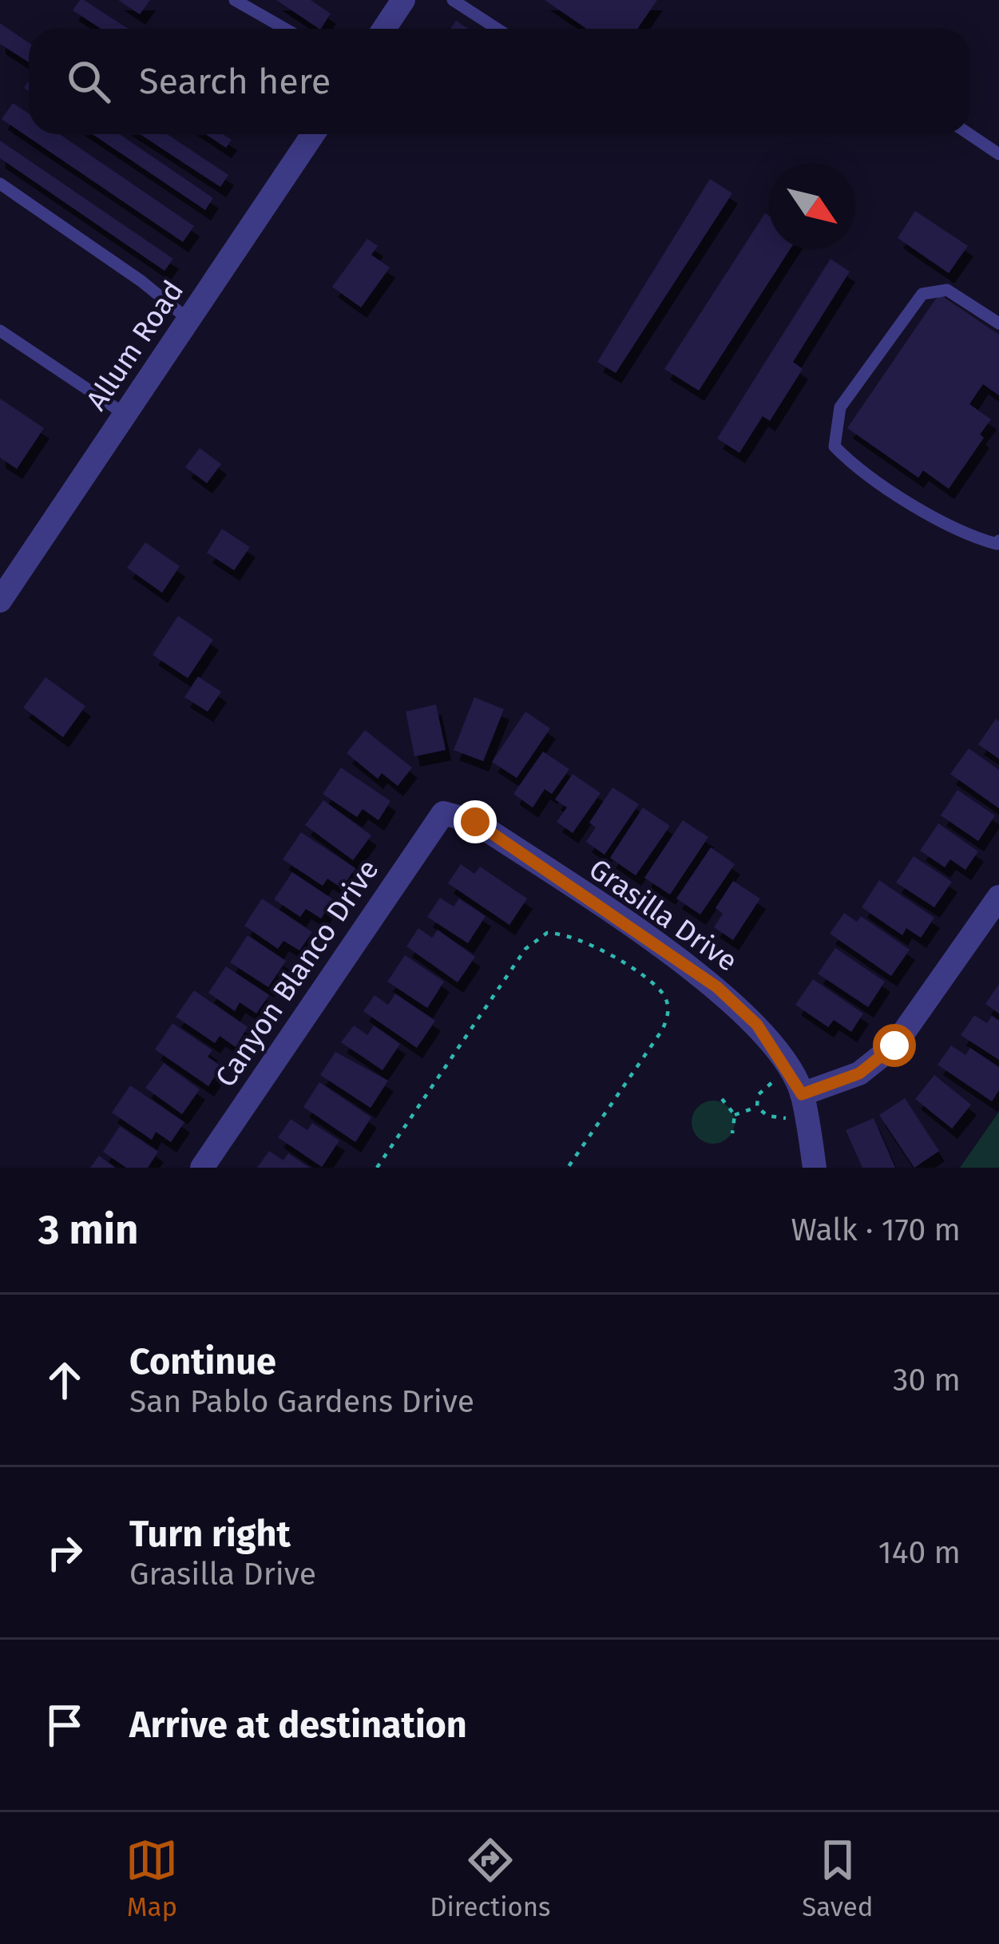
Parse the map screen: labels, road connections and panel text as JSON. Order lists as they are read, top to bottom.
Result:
{
  "streets": {
    "street": ["Allum Road", "Grasilla Drive", "Canyon Blanco Drive"]
  },
  "crossings": [
    ["Grasilla Drive", "Canyon Blanco Drive"]
  ],
  "north": "bottom right",
  "page": {
    "search": "Search here",
    "heading": ["3 min", "Walk · 170 m"],
    "list": [
      ["Continue", "San Pablo Gardens Drive", "30 m"],
      ["Turn right", "Grasilla Drive", "140 m"],
      "Arrive at destination"
    ],
    "nav": ["Map", "Directions", "Saved"]
  }
}
